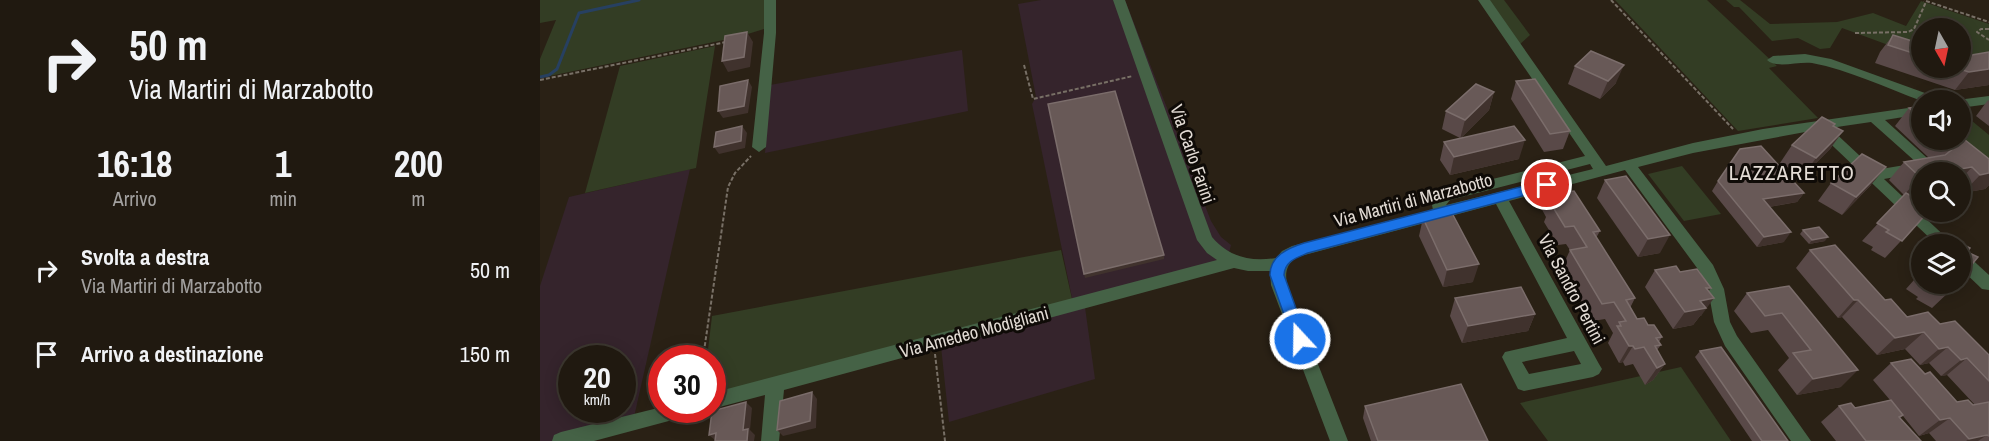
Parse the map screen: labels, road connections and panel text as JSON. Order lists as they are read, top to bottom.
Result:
{
  "streets": {
    "street": [
      "Via Carlo Farini",
      "Via Martiri di Marzabotto",
      "Via Sandro Pertini",
      "Via Amedeo Modigliani"
    ]
  },
  "crossings": [
    ["Via Carlo Farini", "Via Martiri di Marzabotto"],
    ["Via Carlo Farini", "Via Amedeo Modigliani"],
    ["Via Martiri di Marzabotto", "Via Sandro Pertini"]
  ],
  "districts": ["LAZZARETTO"],
  "north": "bottom",
  "page": {
    "turn": ["50 m", "Via Martiri di Marzabotto"],
    "eta": [
      "16:18",
      "Arrivo",
      "1",
      "min",
      "200",
      "m"
    ],
    "list": [
      {
        "name": "Svolta a destra",
        "note": "Via Martiri di Marzabotto",
        "value": "50 m"
      },
      {
        "name": "Arrivo a destinazione",
        "value": "150 m"
      }
    ],
    "speed": "20 km/h",
    "limit": "30"
  }
}
